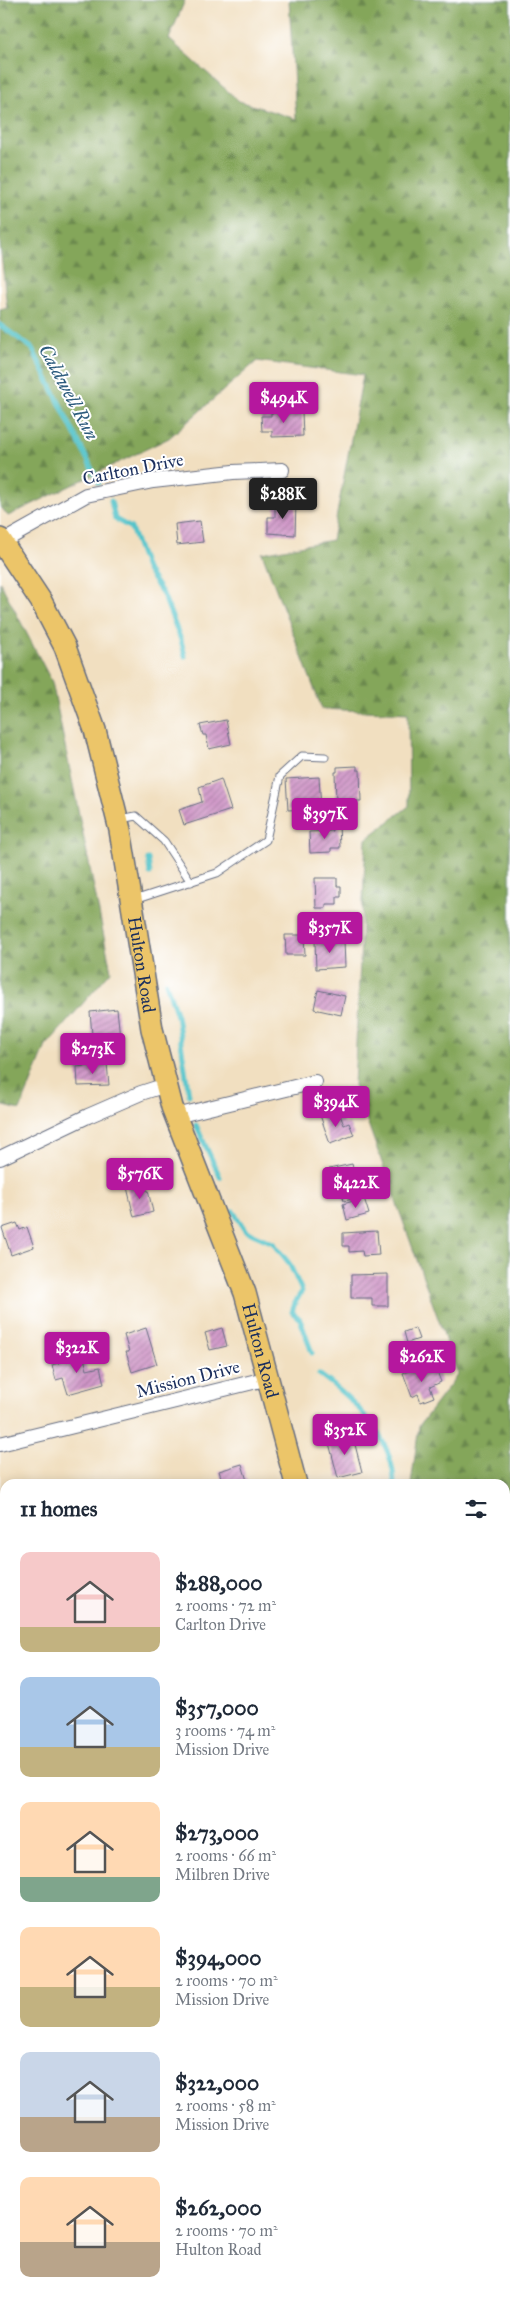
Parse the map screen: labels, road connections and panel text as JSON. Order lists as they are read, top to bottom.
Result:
{
  "streets": {
    "main road": ["Hulton Road"],
    "street": ["Carlton Drive", "Mission Drive"]
  },
  "crossings": [
    ["Carlton Drive", "Hulton Road"],
    ["Hulton Road", "Mission Drive"]
  ],
  "water": ["Caldwell Run"],
  "page": {
    "price": [
      "$494K",
      "$288K",
      "$397K",
      "$357K",
      "$273K",
      "$394K",
      "$576K",
      "$422K",
      "$322K",
      "$262K",
      "$352K"
    ],
    "heading": "11 homes",
    "list": [
      {
        "name": "$288,000",
        "note": "2 rooms · 72 m² · Carlton Drive"
      },
      {
        "name": "$357,000",
        "note": "3 rooms · 74 m² · Mission Drive"
      },
      {
        "name": "$273,000",
        "note": "2 rooms · 66 m² · Milbren Drive"
      },
      {
        "name": "$394,000",
        "note": "2 rooms · 70 m² · Mission Drive"
      },
      {
        "name": "$322,000",
        "note": "2 rooms · 58 m² · Mission Drive"
      },
      {
        "name": "$262,000",
        "note": "2 rooms · 70 m² · Hulton Road"
      }
    ]
  }
}
